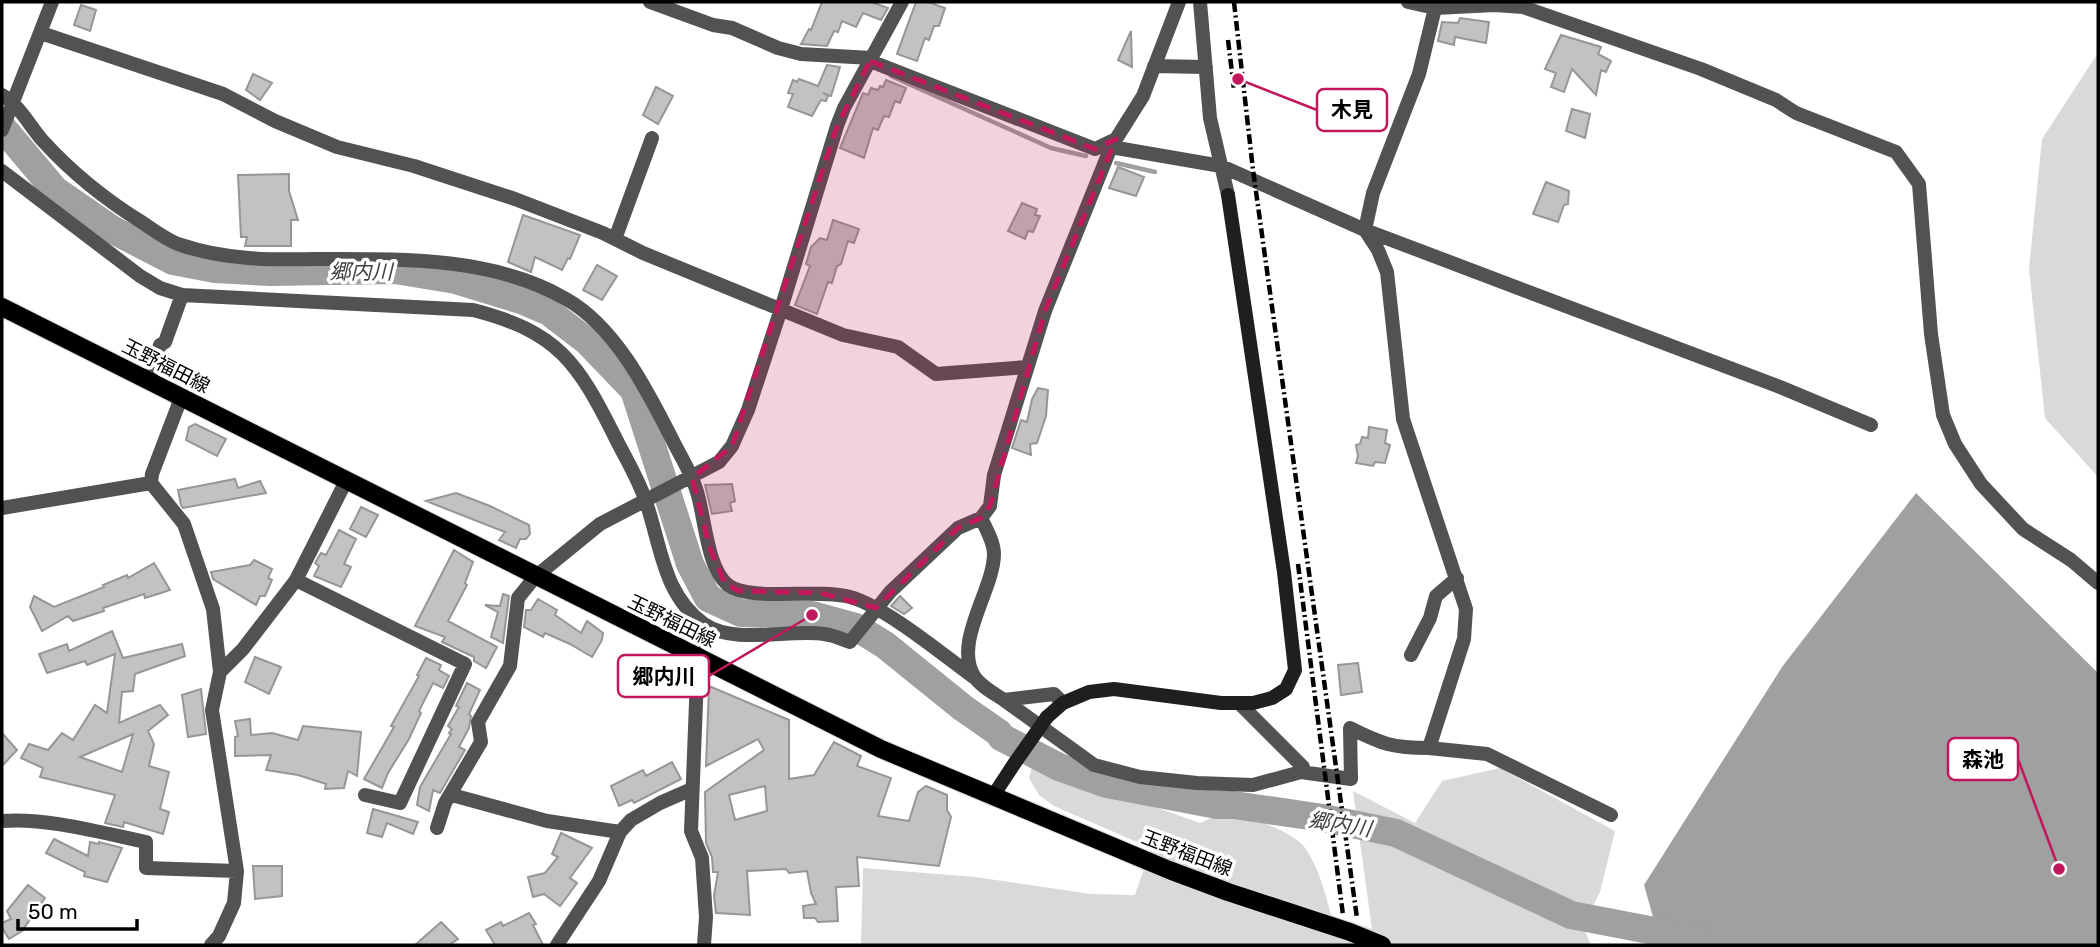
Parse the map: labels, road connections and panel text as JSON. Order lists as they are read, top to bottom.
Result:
{
  "streets": {
    "main road": ["玉野福田線"]
  },
  "water": ["郷内川"],
  "places": ["木見", "郷内川", "森池"],
  "scale_bar": "50 m"
}
